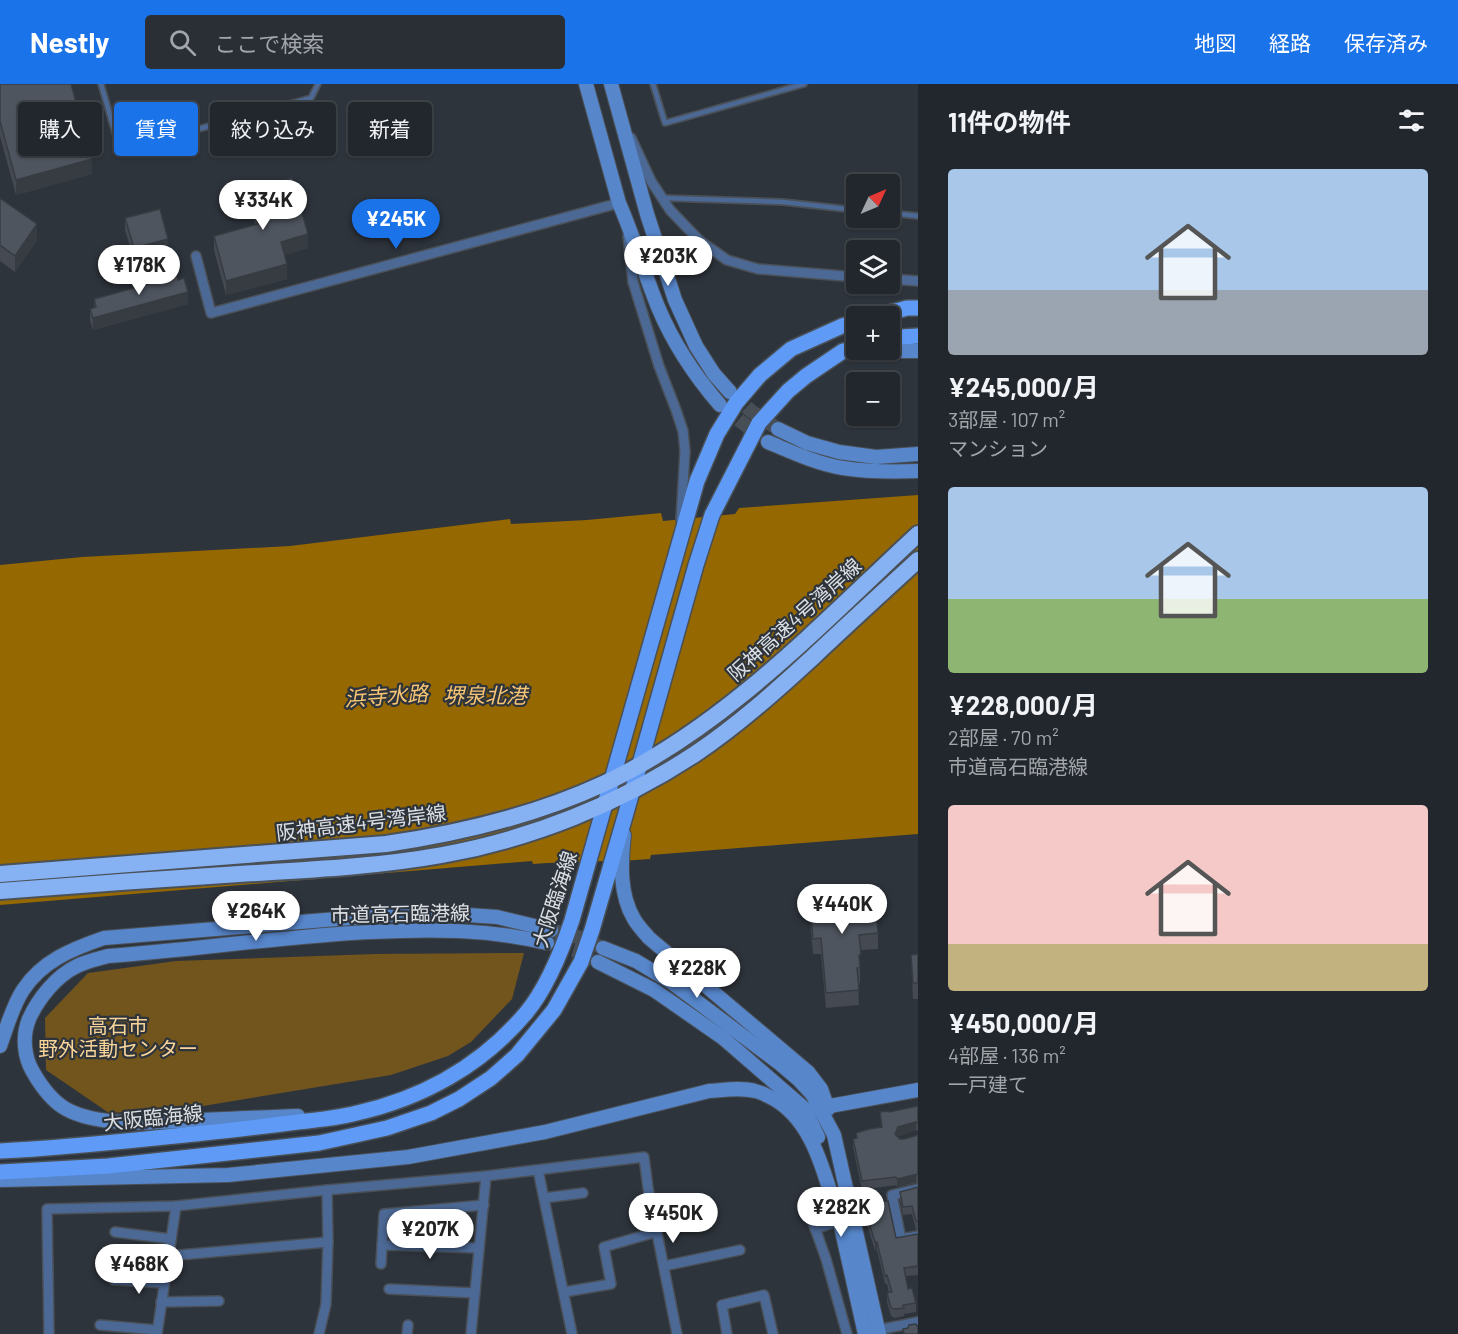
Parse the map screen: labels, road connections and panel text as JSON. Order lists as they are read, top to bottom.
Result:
{
  "streets": {
    "highway": ["阪神高速4号湾岸線"],
    "main road": ["大阪臨海線"],
    "street": ["市道高石臨港線"]
  },
  "crossings": [
    ["大阪臨海線", "市道高石臨港線"]
  ],
  "water": ["堺泉北港", "浜寺水路"],
  "parks": ["高石市 野外活動センター"],
  "north": "top right",
  "page": {
    "header": "Nestly",
    "search": "ここで検索",
    "nav": ["地図", "経路", "保存済み"],
    "heading": "11件の物件",
    "chip": [
      "購入",
      "賃貸",
      "絞り込み",
      "新着"
    ],
    "list": [
      {
        "name": "¥245,000/月",
        "note": "3部屋 · 107 m² · マンション"
      },
      {
        "name": "¥228,000/月",
        "note": "2部屋 · 70 m² · 市道高石臨港線"
      },
      {
        "name": "¥450,000/月",
        "note": "4部屋 · 136 m² · 一戸建て"
      }
    ],
    "map_buttons": ["+", "−"],
    "price": [
      "¥334K",
      "¥245K",
      "¥203K",
      "¥178K",
      "¥440K",
      "¥264K",
      "¥228K",
      "¥282K",
      "¥450K",
      "¥207K",
      "¥468K"
    ]
  }
}
